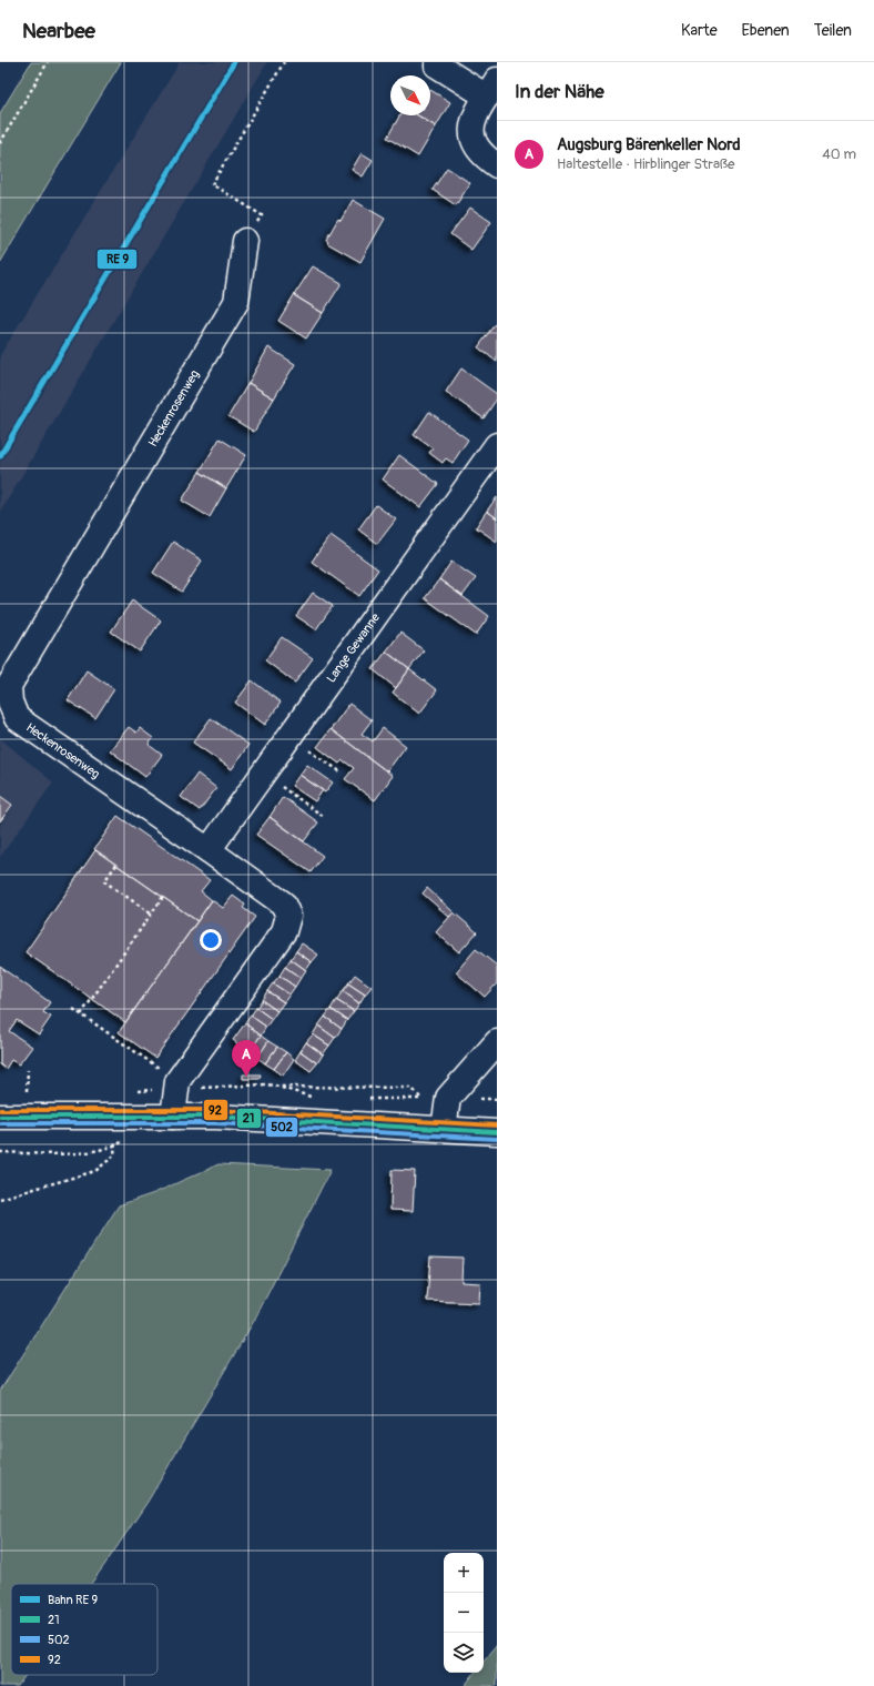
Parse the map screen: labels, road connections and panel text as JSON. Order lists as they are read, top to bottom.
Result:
{
  "streets": {
    "street": ["Heckenrosenweg", "Lange Gewanne"]
  },
  "crossings": [
    ["Heckenrosenweg", "Lange Gewanne"]
  ],
  "lines": ["transit line 92", "transit line 21", "transit line 502"],
  "legend": [
    "Bahn RE 9",
    "21",
    "502",
    "92"
  ],
  "north": "bottom right",
  "page": {
    "header": "Nearbee",
    "nav": ["Karte", "Ebenen", "Teilen"],
    "heading": "In der Nähe",
    "list": [
      {
        "mark": "A",
        "name": "Augsburg Bärenkeller Nord",
        "note": "Haltestelle · Hirblinger Straße",
        "value": "40 m"
      }
    ],
    "pins": "A",
    "map_buttons": ["+", "−"]
  }
}
